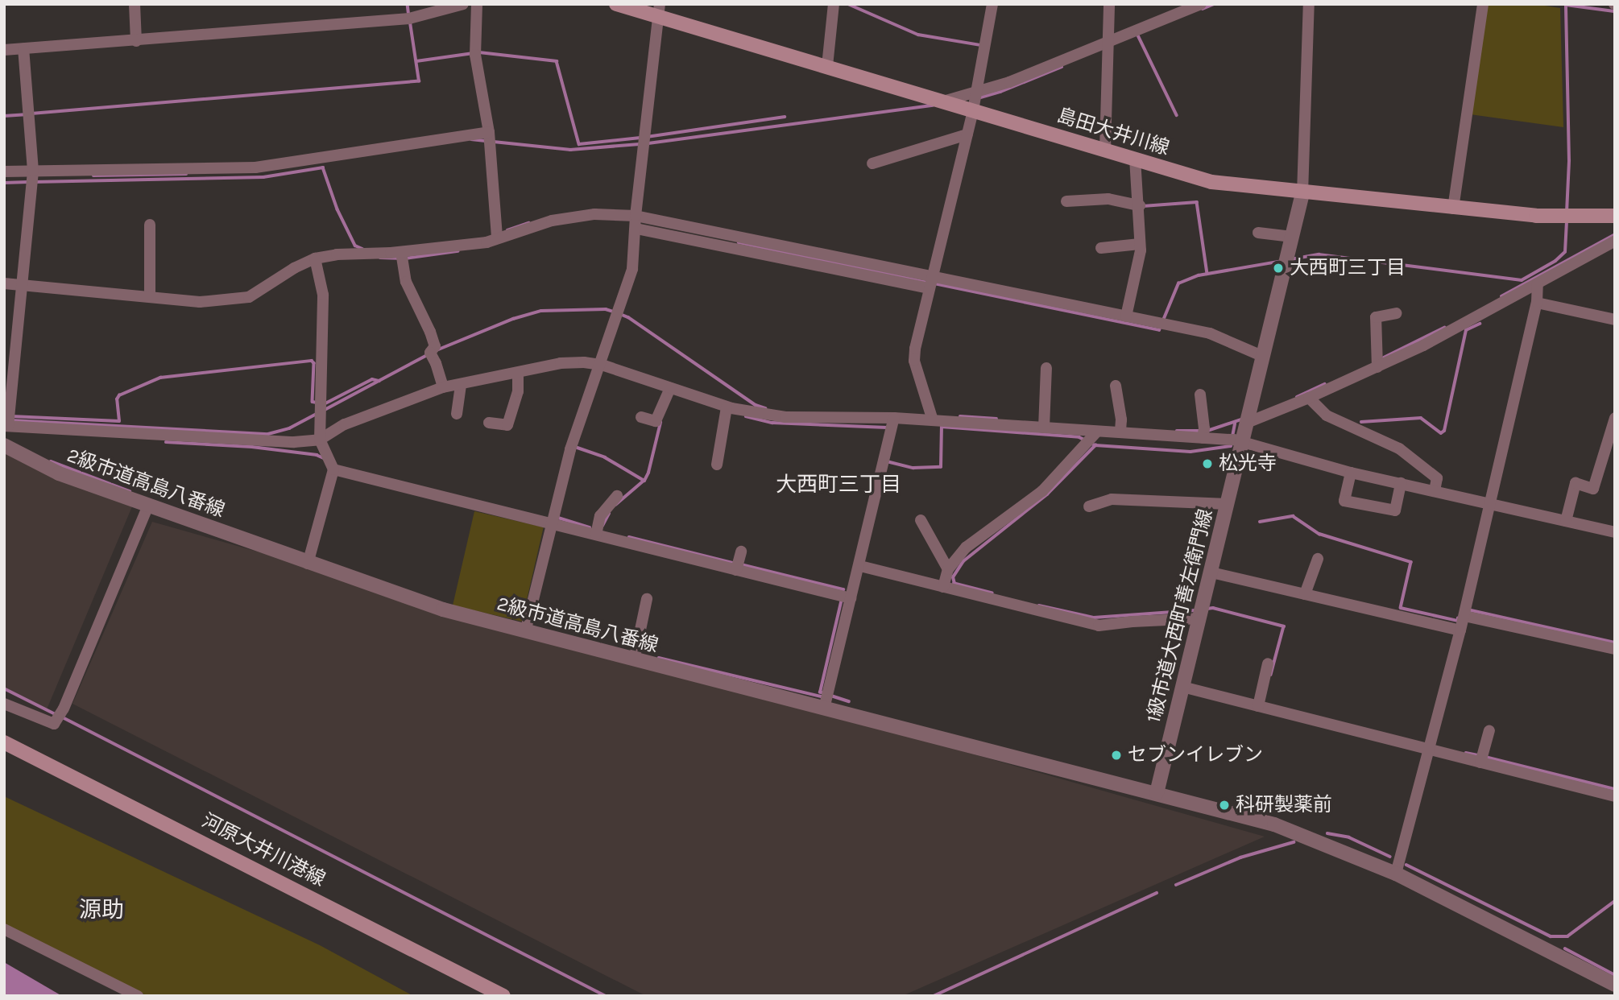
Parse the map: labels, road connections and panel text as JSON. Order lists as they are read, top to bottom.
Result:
{
  "streets": {
    "main road": ["島田大井川線", "河原大井川港線"],
    "street": ["2級市道高島八番線", "1級市道大西町善左衛門線"]
  },
  "crossings": [
    ["島田大井川線", "1級市道大西町善左衛門線"],
    ["2級市道高島八番線", "1級市道大西町善左衛門線"]
  ],
  "districts": ["大西町三丁目", "源助"],
  "places": [
    "大西町三丁目",
    "松光寺",
    "セブンイレブン",
    "科研製薬前"
  ]
}
